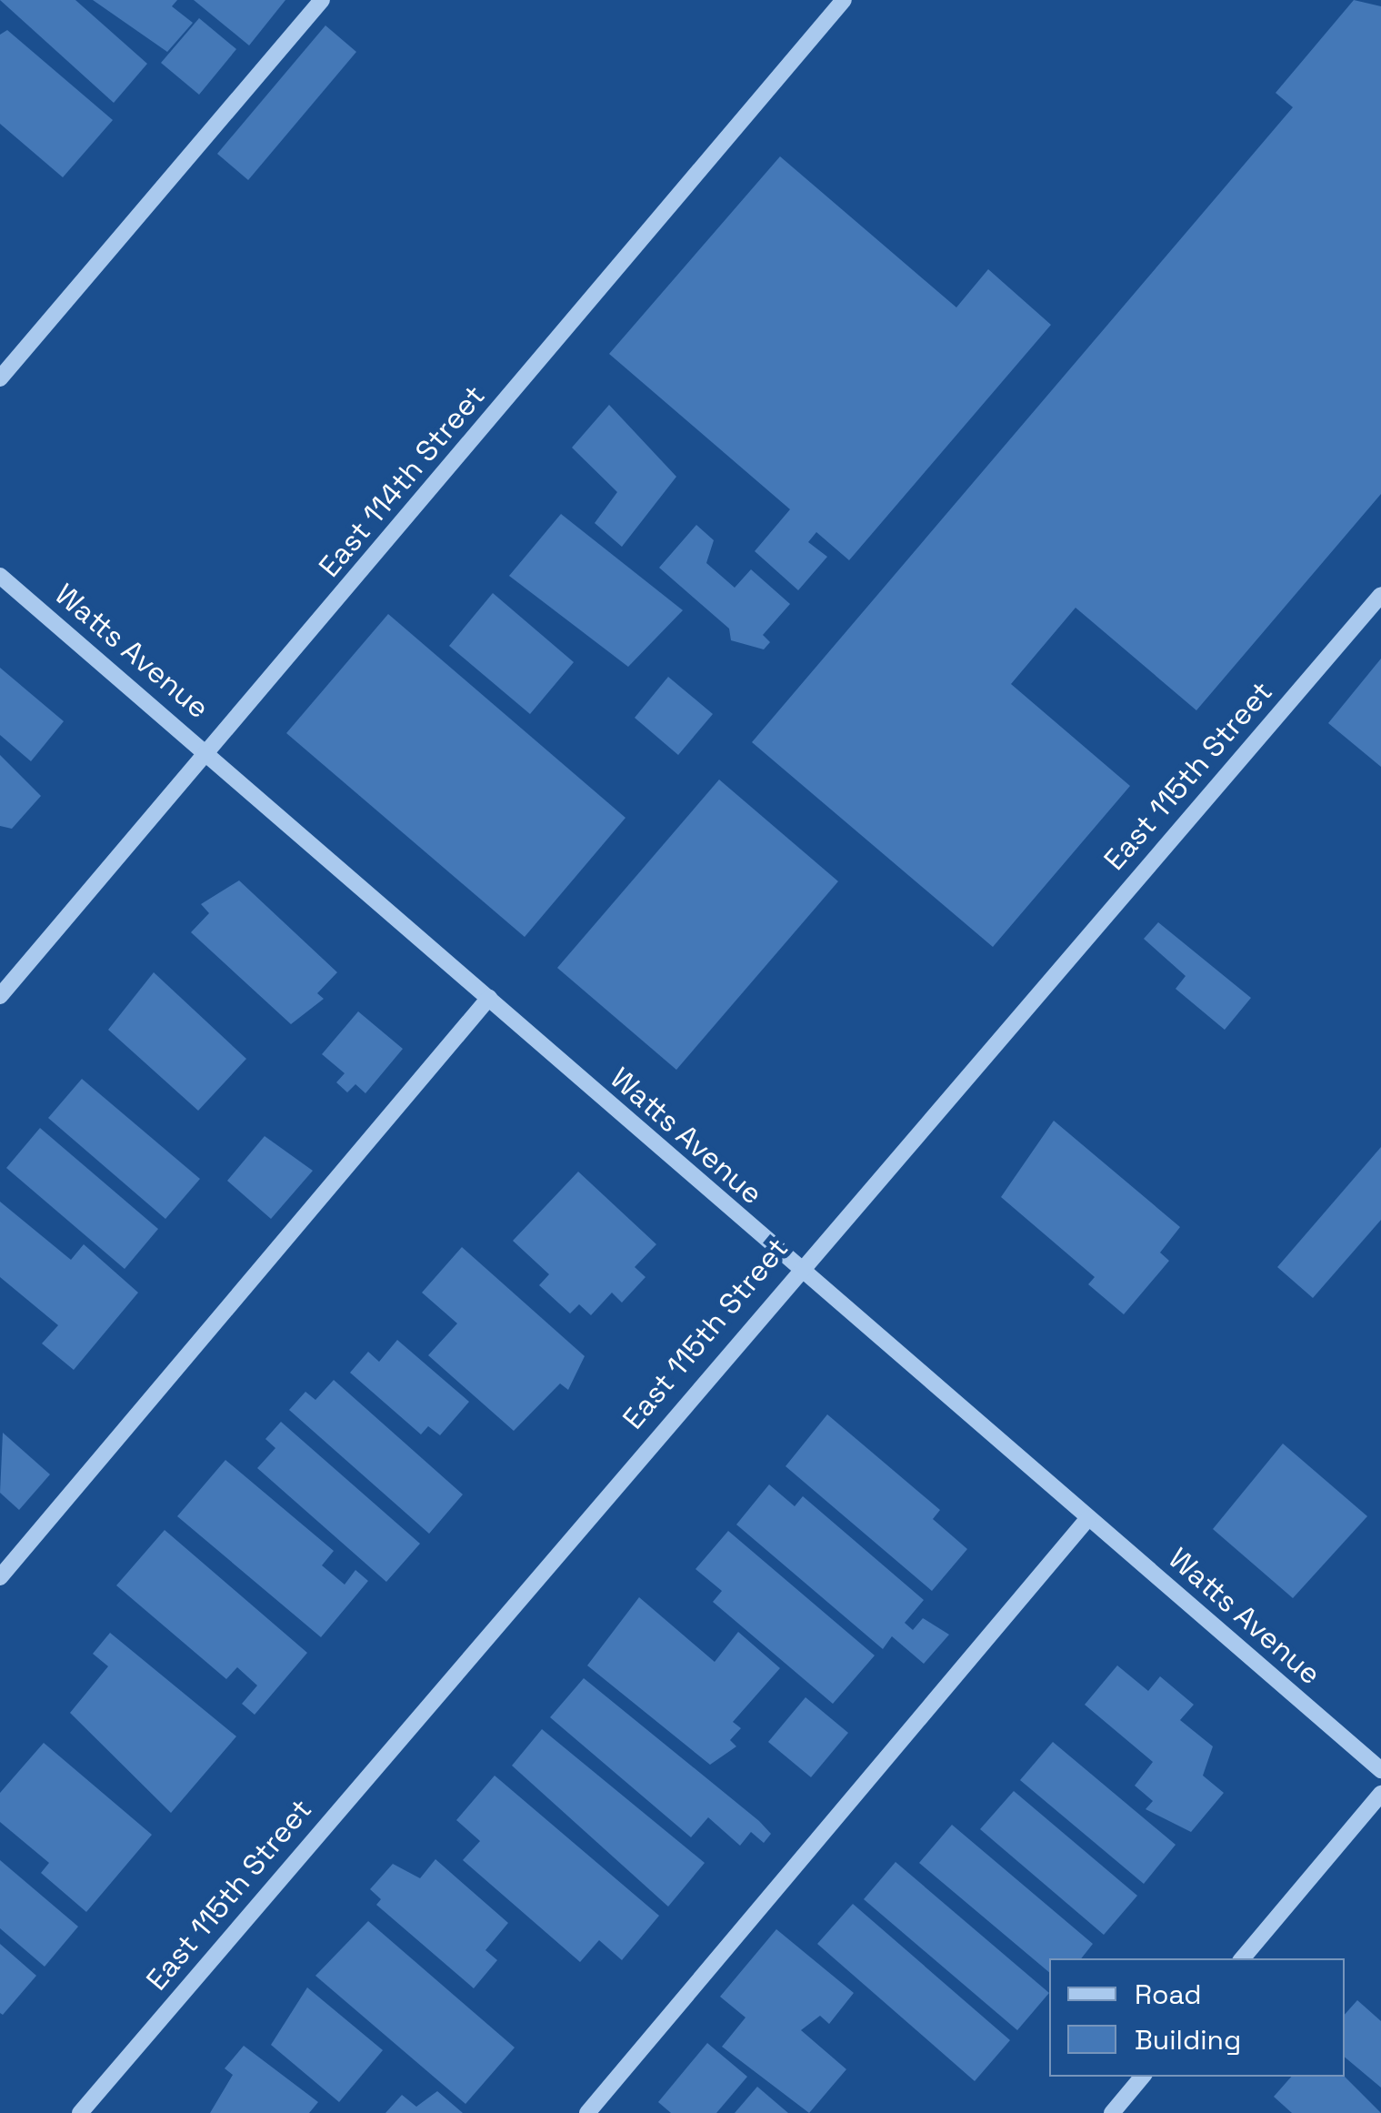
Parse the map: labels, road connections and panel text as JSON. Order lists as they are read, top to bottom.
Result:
{
  "streets": {
    "street": ["East 114th Street", "Watts Avenue", "East 115th Street"]
  },
  "crossings": [
    ["East 114th Street", "Watts Avenue"],
    ["Watts Avenue", "East 115th Street"]
  ],
  "legend": ["Road", "Building"]
}
